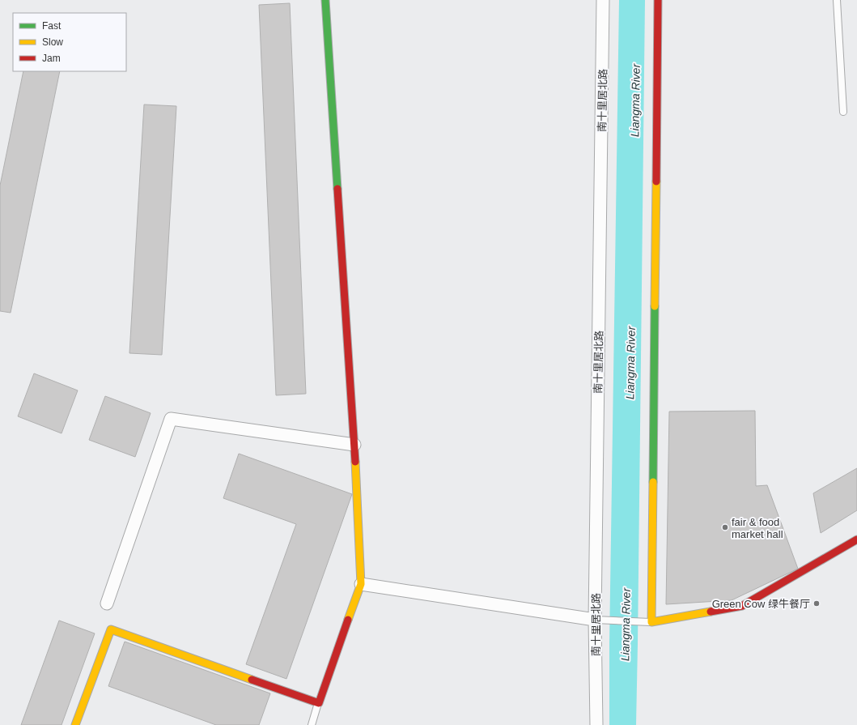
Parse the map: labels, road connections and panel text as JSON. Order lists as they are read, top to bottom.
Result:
{
  "streets": {
    "street": ["南十里居北路"]
  },
  "water": ["Liangma River"],
  "places": ["fair & food market hall", "Green Cow 绿牛餐厅"],
  "legend": ["Fast", "Slow", "Jam"]
}
